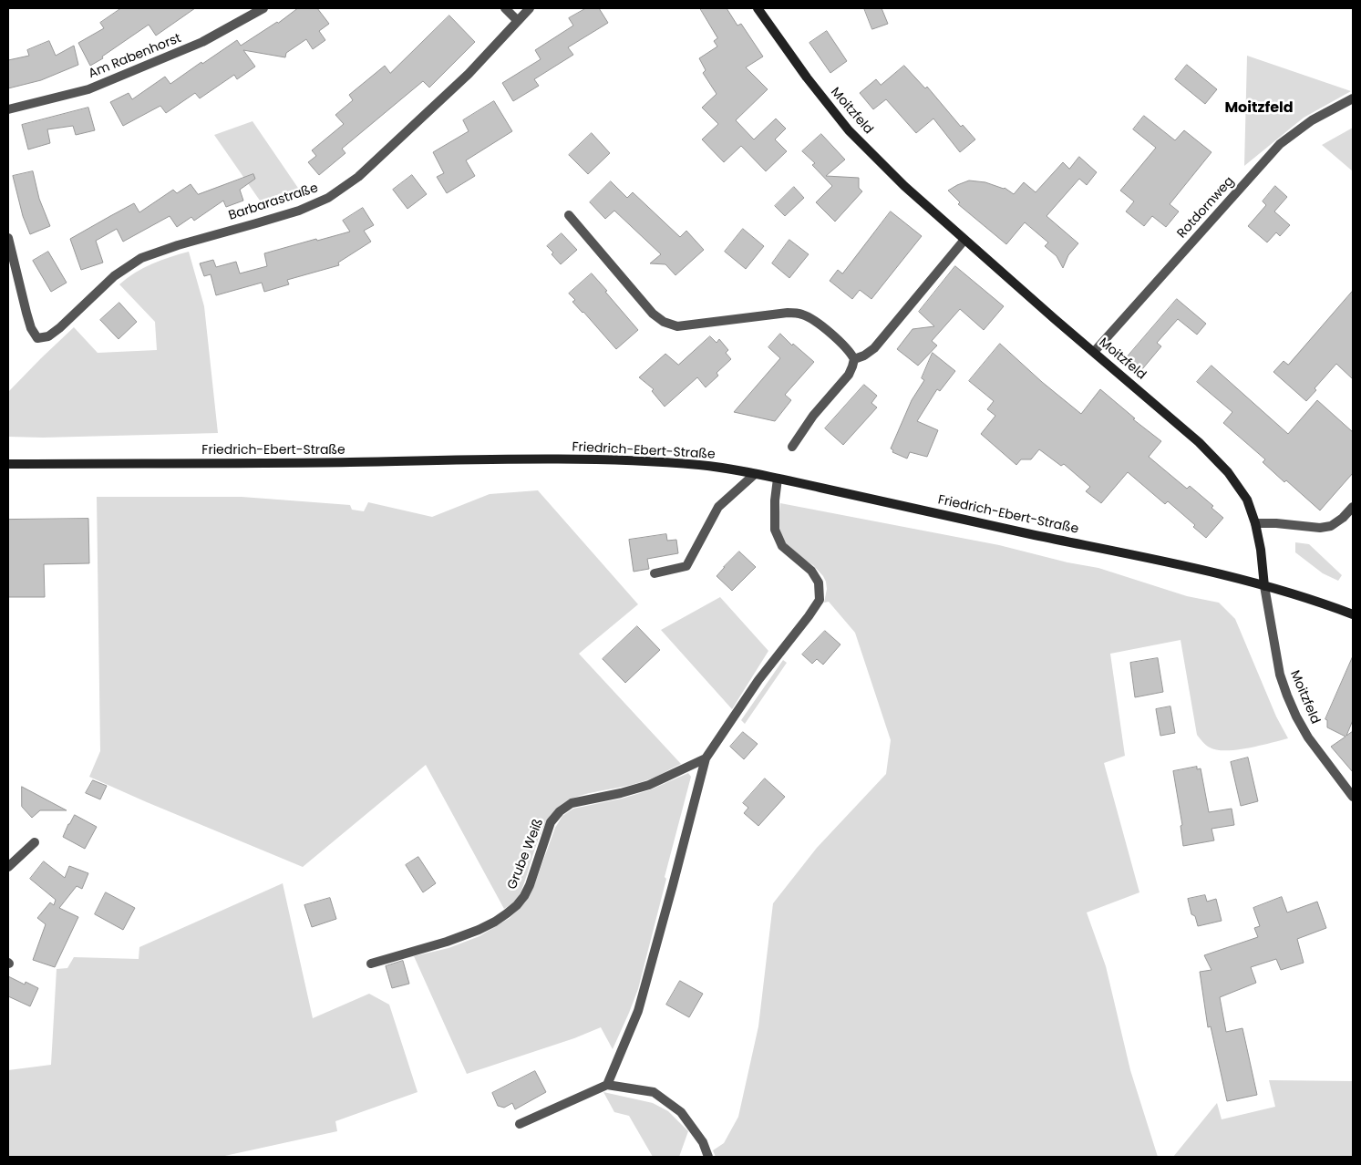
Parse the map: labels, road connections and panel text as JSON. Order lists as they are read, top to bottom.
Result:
{
  "streets": {
    "main road": ["Moitzfeld", "Friedrich-Ebert-Straße"],
    "street": [
      "Am Rabenhorst",
      "Barbarastraße",
      "Rotdornweg",
      "Grube Weiß"
    ]
  },
  "crossings": [
    ["Moitzfeld", "Rotdornweg"],
    ["Moitzfeld", "Friedrich-Ebert-Straße"]
  ],
  "districts": ["Moitzfeld"]
}
